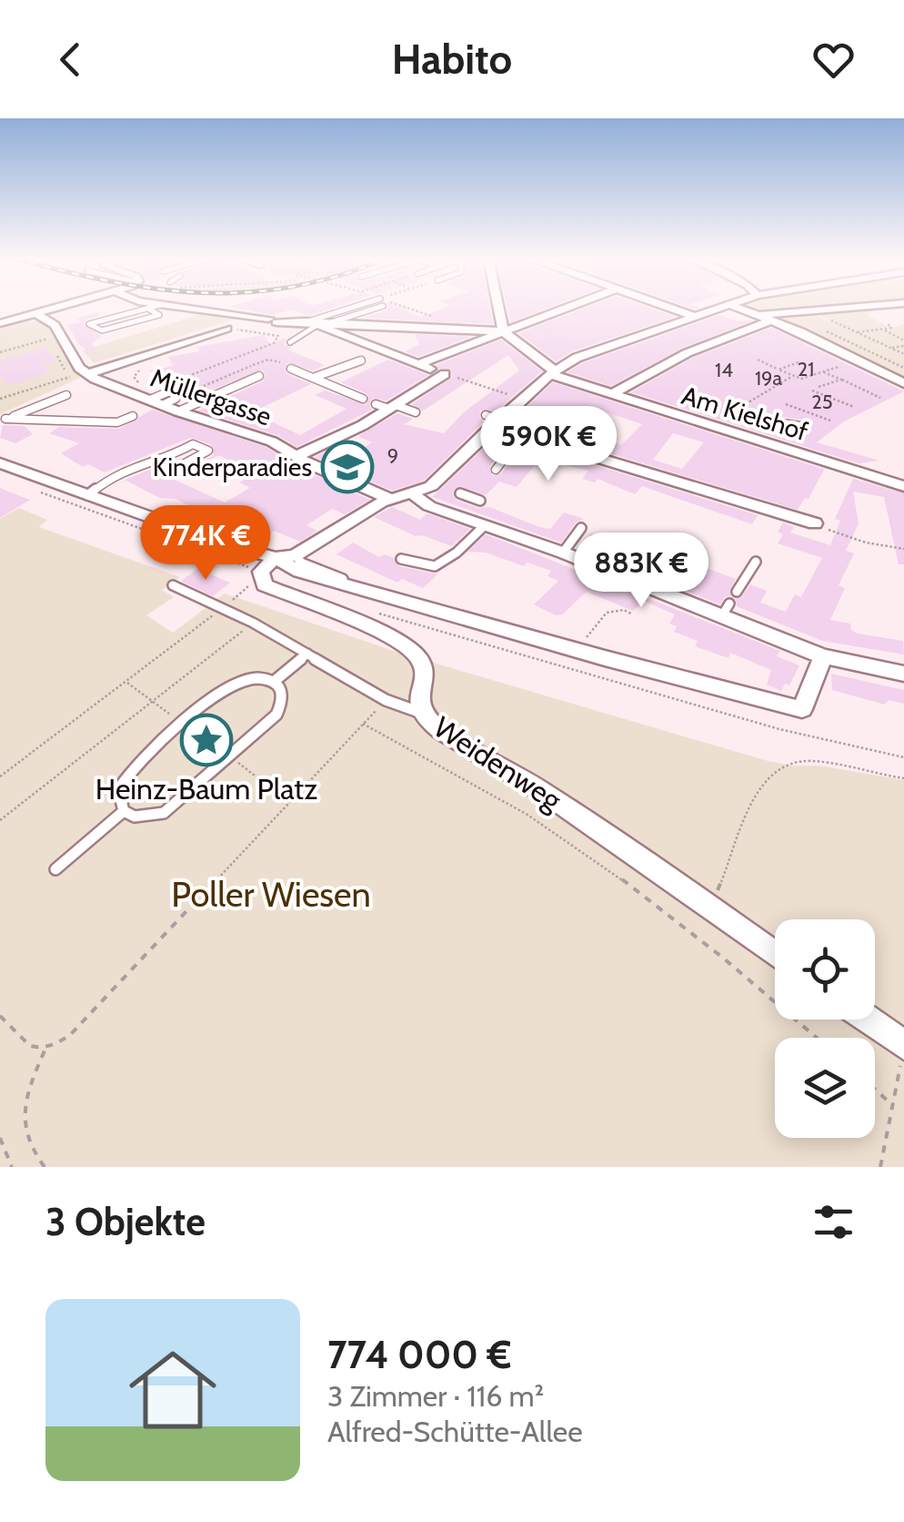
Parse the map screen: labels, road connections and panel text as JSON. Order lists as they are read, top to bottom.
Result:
{
  "streets": {
    "street": ["Müllergasse", "Am Kielshof", "Weidenweg"]
  },
  "parks": ["Poller Wiesen"],
  "places": {
    "school or university": ["Kinderparadies"],
    "place": ["Heinz-Baum Platz"]
  },
  "house_numbers": [
    "21",
    "14",
    "19a",
    "25",
    "9"
  ],
  "page": {
    "header": "Habito",
    "price": ["590K €", "774K €", "883K €"],
    "heading": "3 Objekte",
    "list": [
      {
        "name": "774 000 €",
        "note": "3 Zimmer · 116 m² · Alfred-Schütte-Allee"
      }
    ]
  }
}
